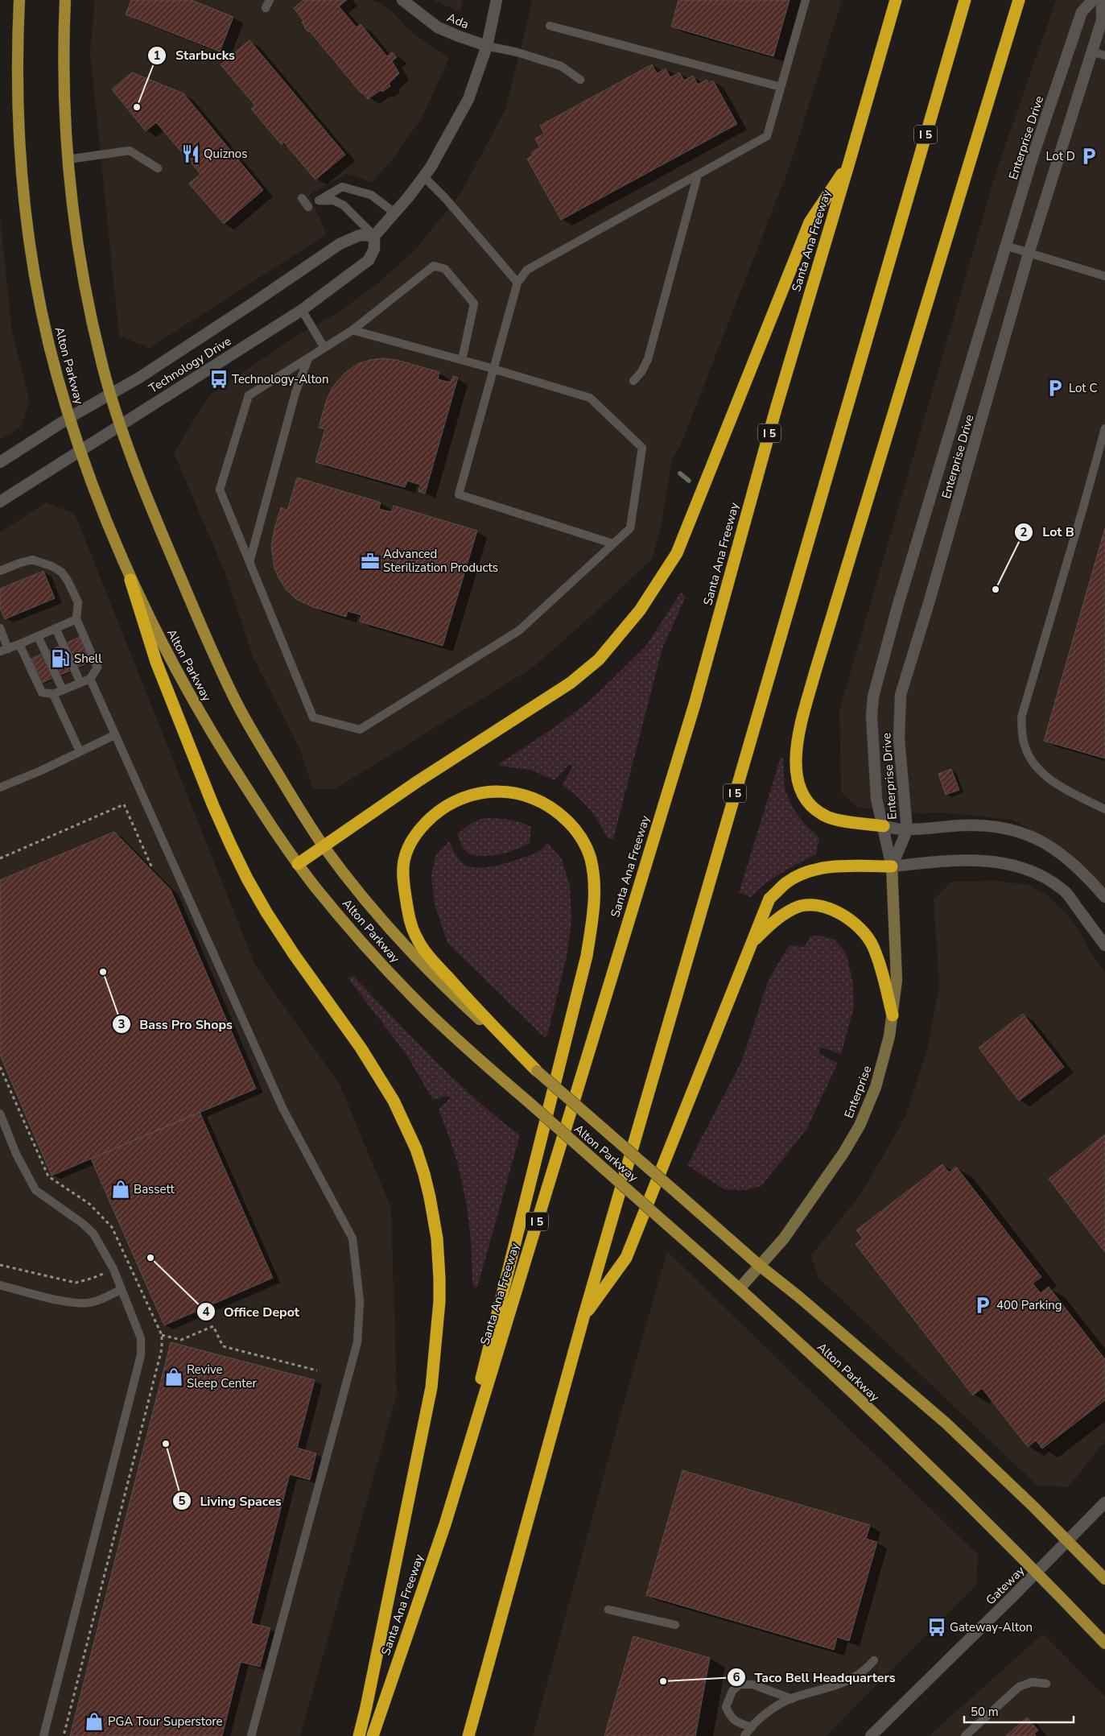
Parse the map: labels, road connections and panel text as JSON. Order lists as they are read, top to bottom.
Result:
{
  "streets": {
    "highway": ["I 5", "Santa Ana Freeway"],
    "main road": ["Alton Parkway", "Enterprise"],
    "street": [
      "Ada",
      "Enterprise Drive",
      "Technology Drive",
      "Gateway"
    ]
  },
  "crossings": [
    ["Enterprise Drive", "Enterprise"],
    ["Technology Drive", "Alton Parkway"],
    ["Alton Parkway", "Enterprise"],
    ["Alton Parkway", "Gateway"]
  ],
  "places": {
    "other": [
      "Starbucks",
      "Lot B",
      "Bass Pro Shops",
      "Office Depot",
      "Living Spaces",
      "Taco Bell Headquarters"
    ],
    "restaurant": ["Quiznos"],
    "parking": ["Lot D", "Lot C", "400 Parking"],
    "bus stop": ["Technology-Alton", "Gateway-Alton"],
    "office": ["Advanced Sterilization Products"],
    "fuel station": ["Shell"],
    "shop": ["Bassett", "Revive Sleep Center", "PGA Tour Superstore"]
  },
  "scale_bar": "50 m"
}
